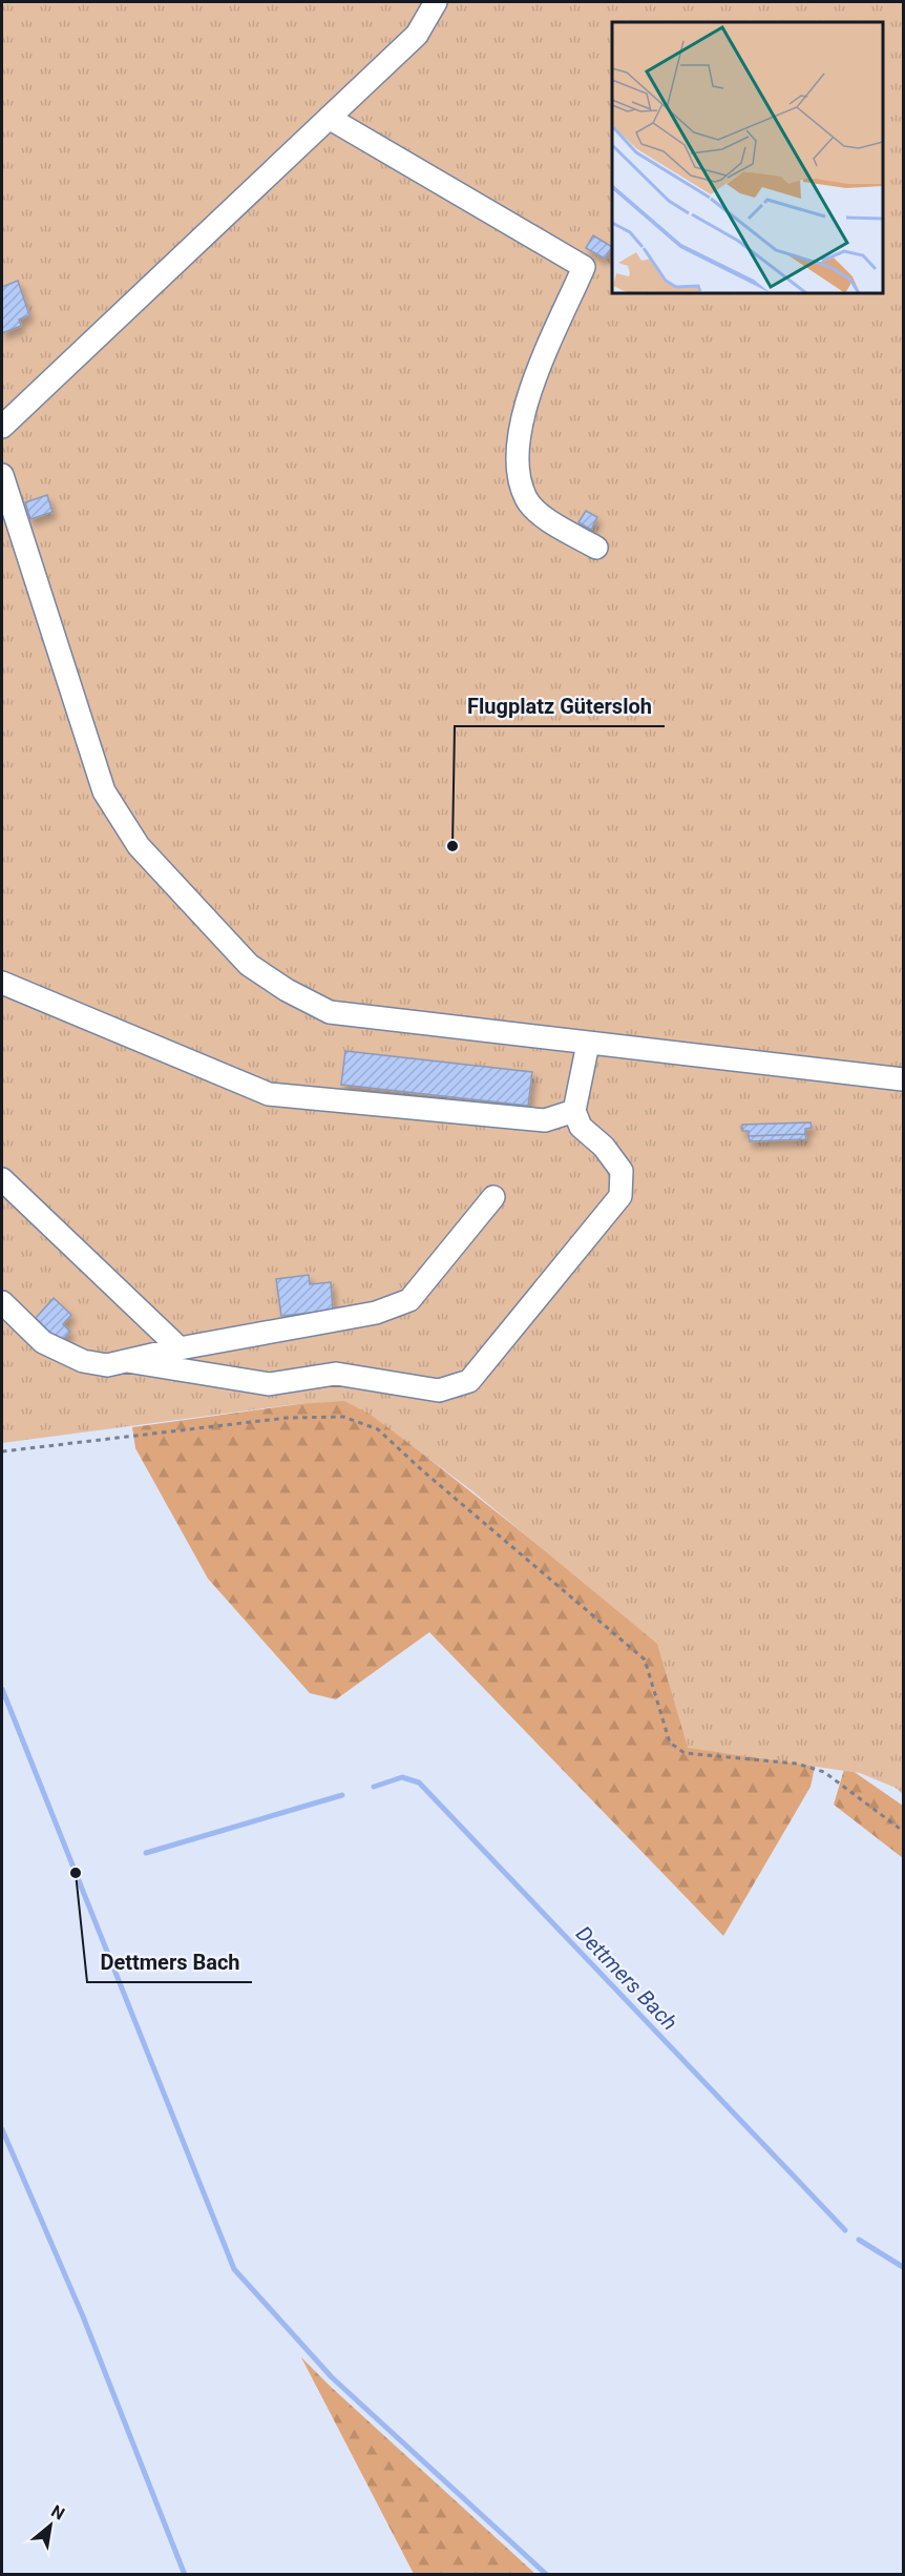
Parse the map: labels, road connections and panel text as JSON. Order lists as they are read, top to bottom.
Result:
{
  "water": ["Dettmers Bach"],
  "places": ["Flugplatz Gütersloh", "Dettmers Bach"],
  "north": "top right"
}
